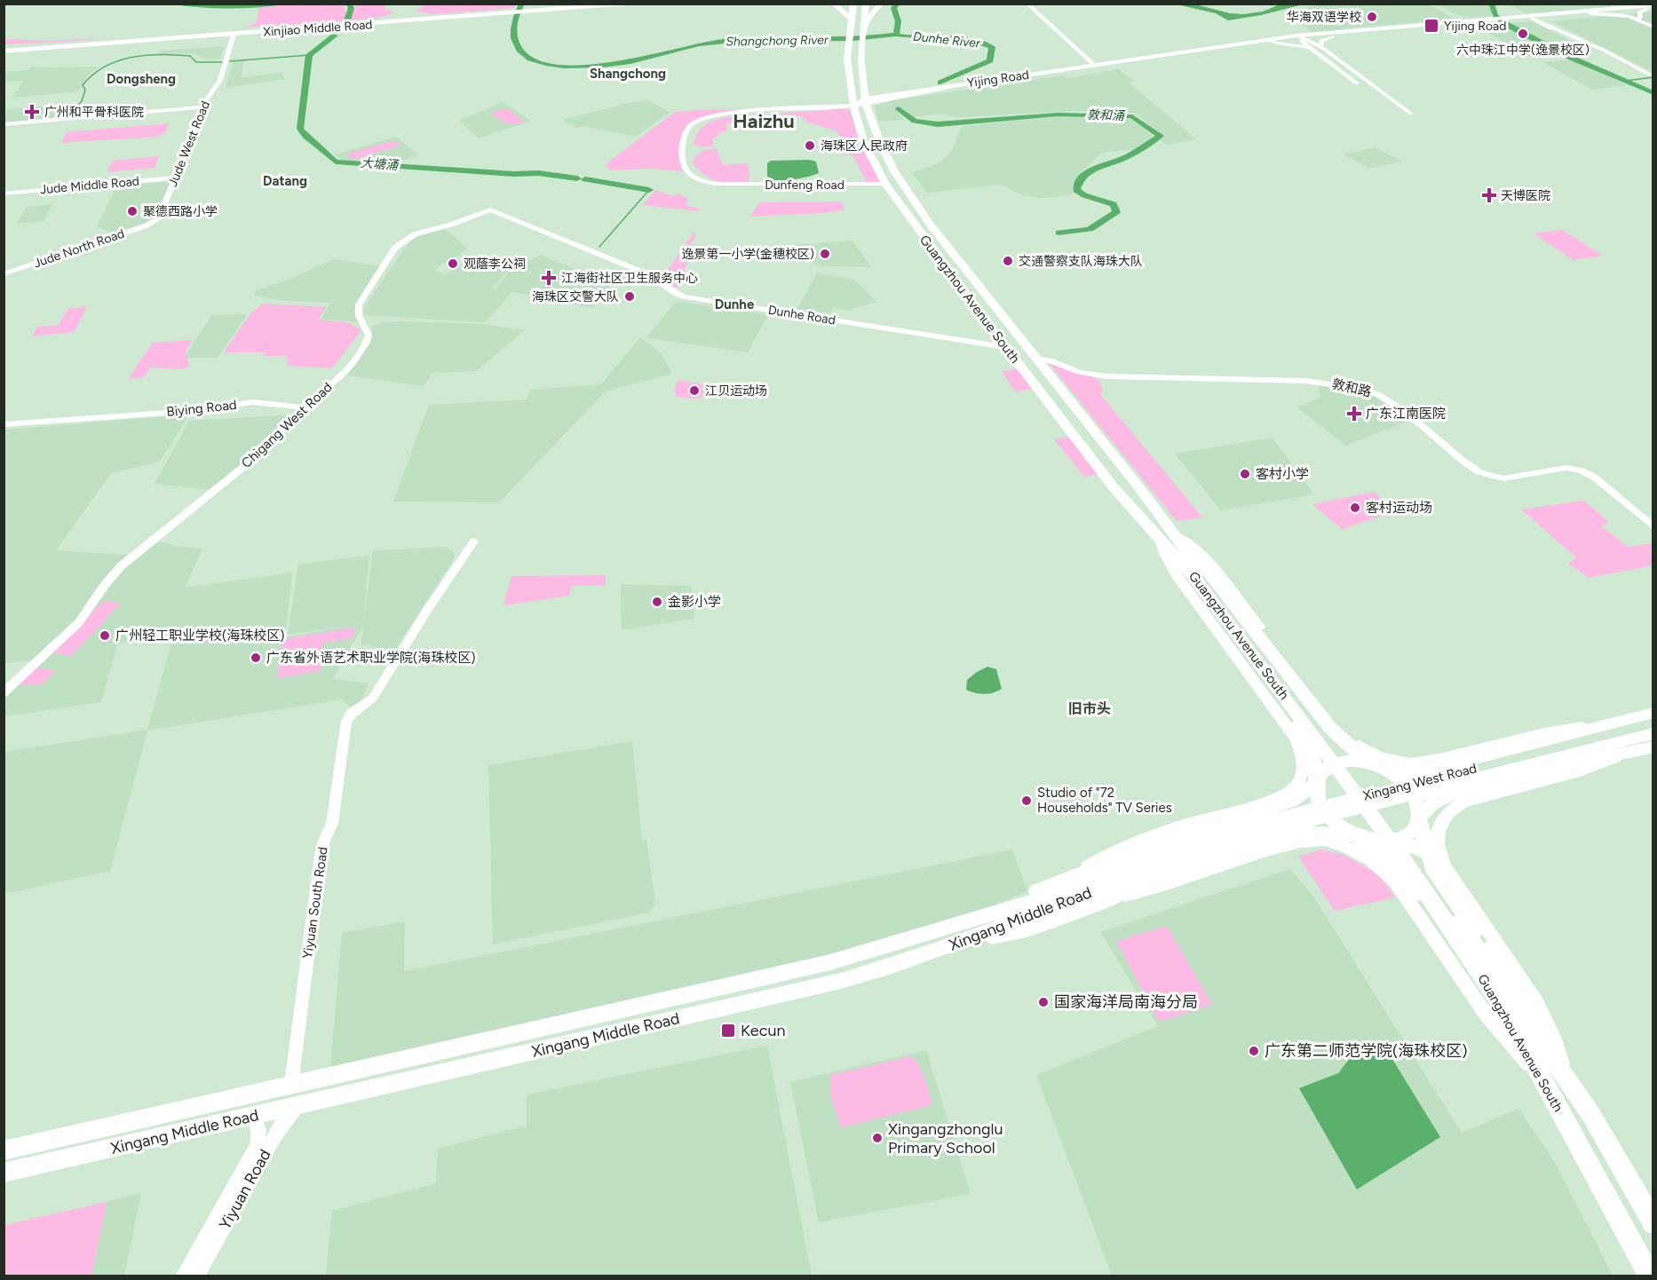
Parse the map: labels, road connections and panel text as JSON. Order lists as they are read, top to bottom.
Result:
{
  "streets": {
    "highway": ["Xinjiao Middle Road", "Guangzhou Avenue South"],
    "main road": ["Yijing Road", "Xingang West Road", "Xingang Middle Road"],
    "street": [
      "Jude West Road",
      "Dunfeng Road",
      "Jude Middle Road",
      "Jude North Road",
      "Dunhe Road",
      "敦和路",
      "Biying Road",
      "Chigang West Road",
      "Yiyuan South Road",
      "Yiyuan Road"
    ]
  },
  "crossings": [
    ["Xinjiao Middle Road", "Jude West Road"],
    ["Jude West Road", "Jude Middle Road"],
    ["Jude West Road", "Jude North Road"],
    ["Dunfeng Road", "Guangzhou Avenue South"],
    ["Guangzhou Avenue South", "Dunhe Road"],
    ["Guangzhou Avenue South", "敦和路"],
    ["Dunhe Road", "Chigang West Road"],
    ["Biying Road", "Chigang West Road"],
    ["Xingang West Road", "Xingang Middle Road"],
    ["Yiyuan South Road", "Xingang Middle Road"],
    ["Xingang Middle Road", "Yiyuan Road"]
  ],
  "districts": [
    "Shangchong",
    "Dongsheng",
    "Haizhu",
    "Datang",
    "Dunhe",
    "旧市头"
  ],
  "water": [
    "Dunhe River",
    "Shangchong River",
    "敦和涌",
    "大塘涌"
  ],
  "places": {
    "other": [
      "华海双语学校",
      "六中珠江中学(逸景校区)",
      "海珠区人民政府",
      "聚德西路小学",
      "逸景第一小学(金穗校区)",
      "交通警察支队海珠大队",
      "观蔭李公祠",
      "海珠区交警大队",
      "江贝运动场",
      "客村小学",
      "客村运动场",
      "金影小学",
      "广州轻工职业学校(海珠校区)",
      "广东省外语艺术职业学院(海珠校区)",
      "Studio of \"72 Households\" TV Series",
      "国家海洋局南海分局",
      "广东第二师范学院(海珠校区)",
      "Xingangzhonglu Primary School"
    ],
    "transit": ["Yijing Road", "Kecun"],
    "health": [
      "广州和平骨科医院",
      "天博医院",
      "江海街社区卫生服务中心",
      "广东江南医院"
    ]
  }
}
